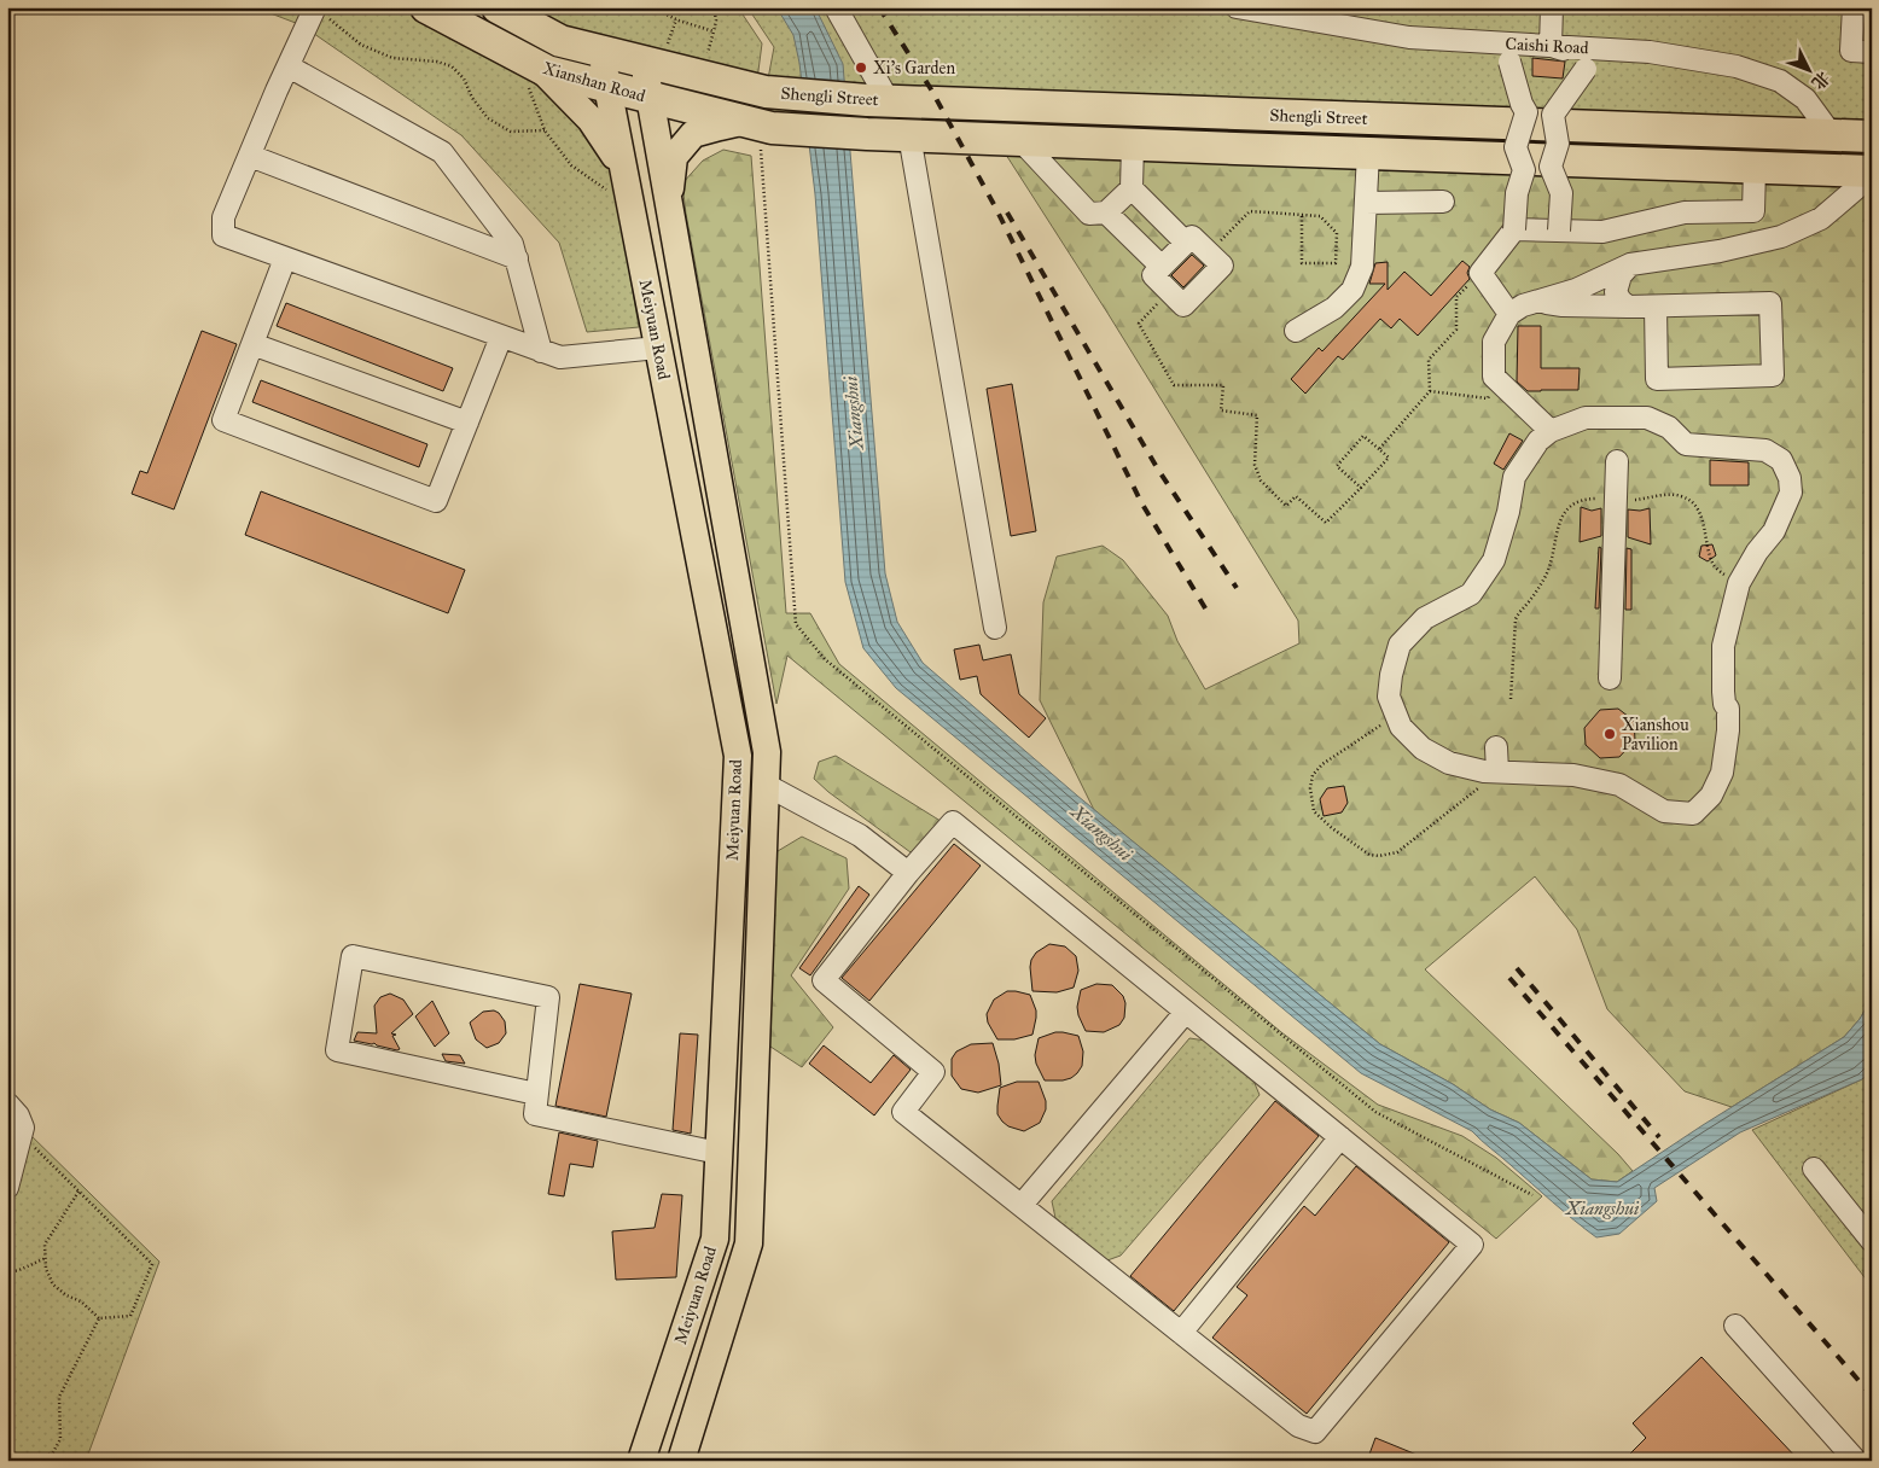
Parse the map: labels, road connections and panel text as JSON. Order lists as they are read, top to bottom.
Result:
{
  "streets": {
    "highway": ["Xianshan Road", "Shengli Street"],
    "main road": ["Meiyuan Road"],
    "street": ["Caishi Road"]
  },
  "crossings": [
    ["Caishi Road", "Shengli Street"],
    ["Xianshan Road", "Shengli Street"],
    ["Xianshan Road", "Meiyuan Road"]
  ],
  "water": ["Xiangshui"],
  "places": ["Xi's Garden", "Xianshou Pavilion"],
  "north": "bottom right"
}
